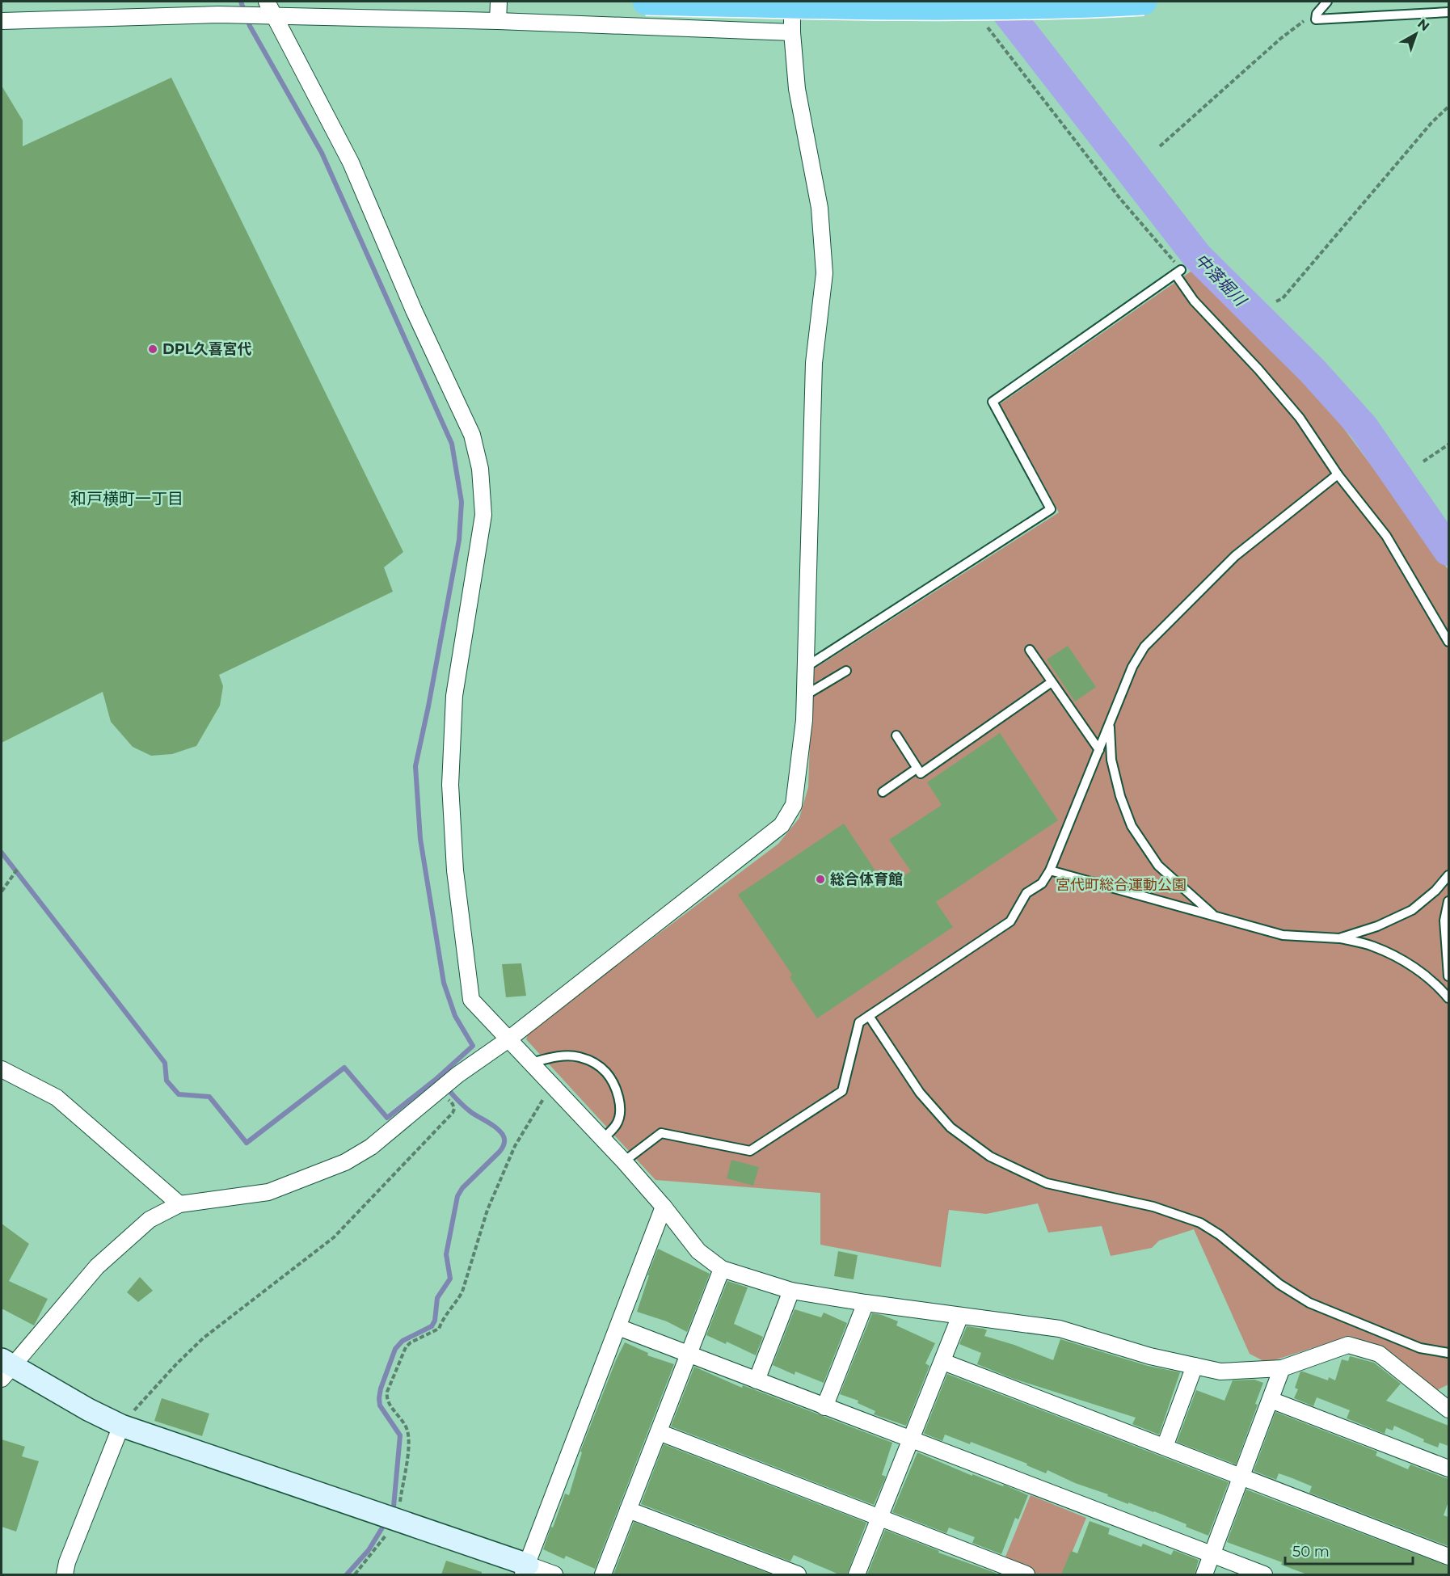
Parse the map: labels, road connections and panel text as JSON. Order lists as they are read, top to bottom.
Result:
{
  "districts": ["和戸横町一丁目"],
  "water": ["中落堀川"],
  "parks": ["宮代町総合運動公園"],
  "places": ["DPL久喜宮代", "総合体育館"],
  "scale_bar": "50 m",
  "north": "top right"
}
